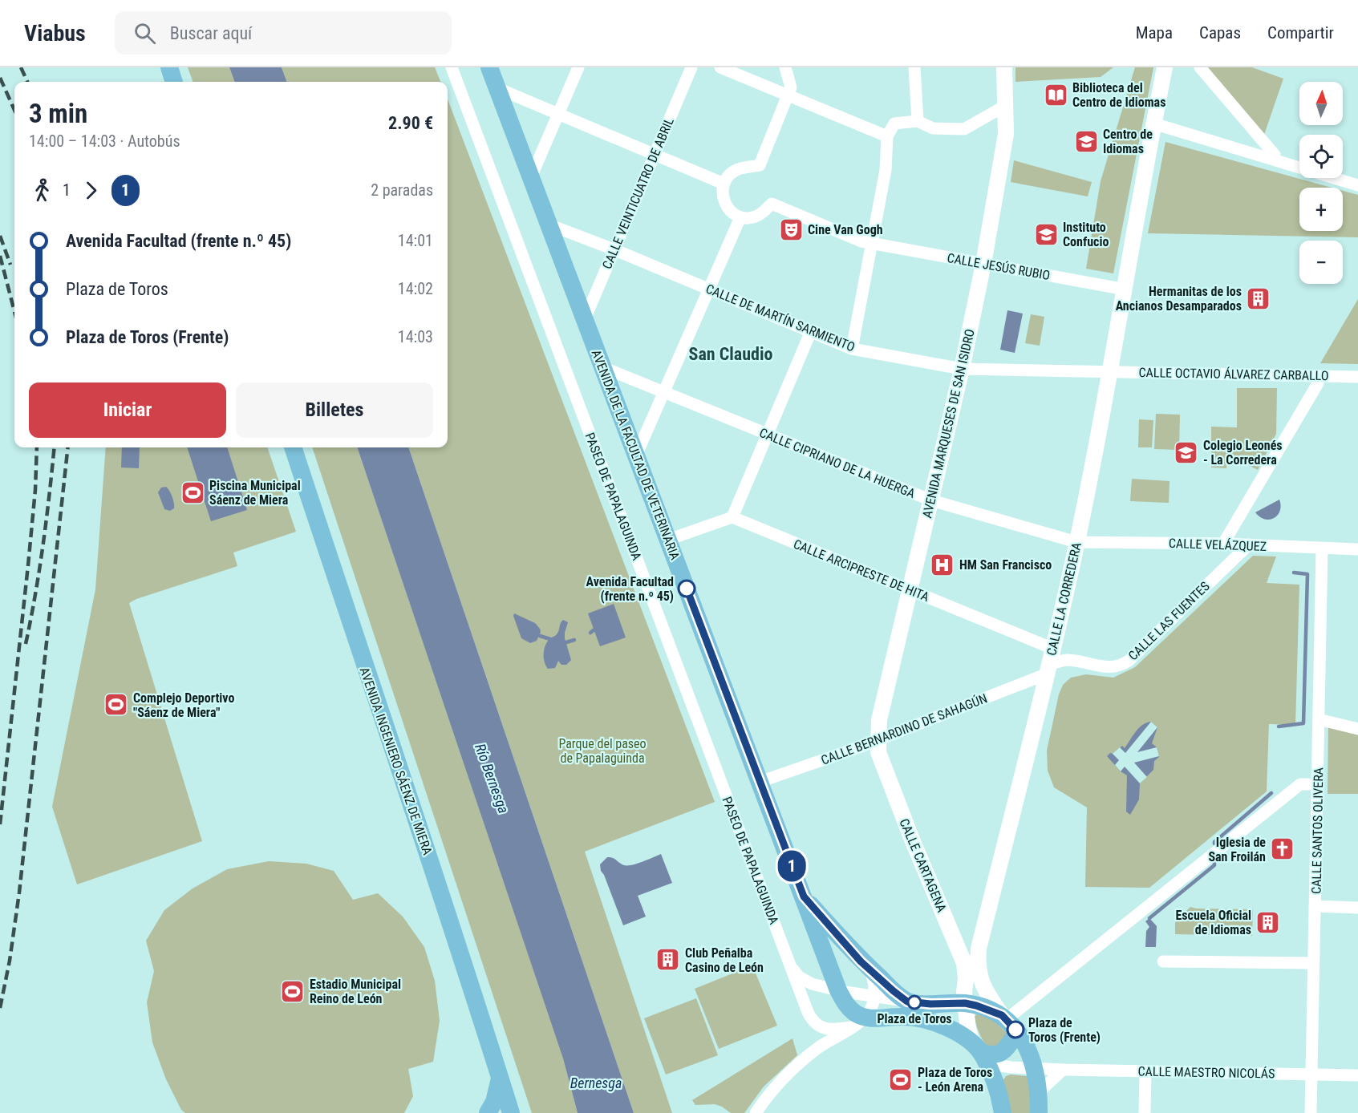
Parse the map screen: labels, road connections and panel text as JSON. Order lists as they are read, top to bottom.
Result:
{
  "streets": {
    "main road": [
      "AVENIDA MARQUESES DE SAN ISIDRO",
      "AVENIDA DE LA FACULTAD DE VETERINARIA",
      "CALLE LA CORREDERA",
      "AVENIDA INGENIERO SÁENZ DE MIERA",
      "CALLE CARTAGENA"
    ],
    "street": [
      "CALLE VEINTICUATRO DE ABRIL",
      "CALLE JESÚS RUBIO",
      "CALLE DE MARTÍN SARMIENTO",
      "CALLE OCTAVIO ÁLVAREZ CARBALLO",
      "CALLE CIPRIANO DE LA HUERGA",
      "PASEO DE PAPALAGUINDA",
      "CALLE VELÁZQUEZ",
      "CALLE ARCIPRESTE DE HITA",
      "CALLE LAS FUENTES",
      "CALLE BERNARDINO DE SAHAGÚN",
      "CALLE SANTOS OLIVERA",
      "CALLE MAESTRO NICOLÁS"
    ]
  },
  "crossings": [
    ["CALLE VEINTICUATRO DE ABRIL", "CALLE DE MARTÍN SARMIENTO"],
    ["CALLE VEINTICUATRO DE ABRIL", "AVENIDA DE LA FACULTAD DE VETERINARIA"],
    ["CALLE JESÚS RUBIO", "AVENIDA MARQUESES DE SAN ISIDRO"],
    ["CALLE JESÚS RUBIO", "CALLE LA CORREDERA"],
    ["CALLE DE MARTÍN SARMIENTO", "CALLE OCTAVIO ÁLVAREZ CARBALLO"],
    ["CALLE DE MARTÍN SARMIENTO", "AVENIDA MARQUESES DE SAN ISIDRO"],
    ["CALLE DE MARTÍN SARMIENTO", "AVENIDA DE LA FACULTAD DE VETERINARIA"],
    ["CALLE DE MARTÍN SARMIENTO", "CALLE LA CORREDERA"],
    ["CALLE OCTAVIO ÁLVAREZ CARBALLO", "CALLE LA CORREDERA"],
    ["AVENIDA MARQUESES DE SAN ISIDRO", "CALLE CIPRIANO DE LA HUERGA"],
    ["AVENIDA MARQUESES DE SAN ISIDRO", "CALLE ARCIPRESTE DE HITA"],
    ["AVENIDA MARQUESES DE SAN ISIDRO", "CALLE BERNARDINO DE SAHAGÚN"],
    ["AVENIDA MARQUESES DE SAN ISIDRO", "CALLE CARTAGENA"],
    ["AVENIDA DE LA FACULTAD DE VETERINARIA", "CALLE CIPRIANO DE LA HUERGA"],
    ["AVENIDA DE LA FACULTAD DE VETERINARIA", "PASEO DE PAPALAGUINDA"],
    ["AVENIDA DE LA FACULTAD DE VETERINARIA", "CALLE BERNARDINO DE SAHAGÚN"],
    ["CALLE CIPRIANO DE LA HUERGA", "CALLE VELÁZQUEZ"],
    ["CALLE CIPRIANO DE LA HUERGA", "CALLE LA CORREDERA"],
    ["CALLE VELÁZQUEZ", "CALLE LA CORREDERA"],
    ["CALLE VELÁZQUEZ", "CALLE LAS FUENTES"],
    ["CALLE VELÁZQUEZ", "CALLE SANTOS OLIVERA"],
    ["CALLE ARCIPRESTE DE HITA", "CALLE LA CORREDERA"],
    ["CALLE LA CORREDERA", "CALLE LAS FUENTES"],
    ["CALLE LA CORREDERA", "CALLE BERNARDINO DE SAHAGÚN"],
    ["CALLE LA CORREDERA", "CALLE MAESTRO NICOLÁS"],
    ["CALLE LAS FUENTES", "CALLE BERNARDINO DE SAHAGÚN"],
    ["CALLE BERNARDINO DE SAHAGÚN", "CALLE CARTAGENA"],
    ["CALLE SANTOS OLIVERA", "CALLE MAESTRO NICOLÁS"],
    ["CALLE CARTAGENA", "CALLE MAESTRO NICOLÁS"]
  ],
  "districts": ["San Claudio"],
  "water": ["Río Bernesga", "Bernesga"],
  "parks": ["Parque del paseo de Papalaguinda"],
  "places": {
    "library": ["Biblioteca del Centro de Idiomas"],
    "school or university": ["Centro de Idiomas", "Instituto Confucio", "Colegio Leonés - La Corredera"],
    "theatre": ["Cine Van Gogh"],
    "building": ["Hermanitas de los Ancianos Desamparados", "Escuela Oficial de Idiomas", "Club Peñalba Casino de León"],
    "sports": [
      "Piscina Municipal Sáenz de Miera",
      "Complejo Deportivo \"Sáenz de Miera\"",
      "Estadio Municipal Reino de León",
      "Plaza de Toros - León Arena"
    ],
    "hospital": ["HM San Francisco"],
    "other": ["Avenida Facultad (frente n.º 45)", "Plaza de Toros", "Plaza de Toros (Frente)"],
    "church": ["Iglesia de San Froilán"]
  },
  "lines": ["bus line 1"],
  "north": "top",
  "page": {
    "header": "Viabus",
    "search": "Buscar aquí",
    "nav": ["Mapa", "Capas", "Compartir"],
    "on_map": "1",
    "map_buttons": ["+", "−"],
    "heading": ["3 min", "14:00 – 14:03 · Autobús", "2.90 €"],
    "legs": ["1", "1", "2 paradas"],
    "list": [
      {
        "name": "Avenida Facultad (frente n.º 45)",
        "value": "14:01"
      },
      {
        "name": "Plaza de Toros",
        "value": "14:02"
      },
      {
        "name": "Plaza de Toros (Frente)",
        "value": "14:03"
      }
    ],
    "buttons": ["Iniciar", "Billetes"]
  }
}
